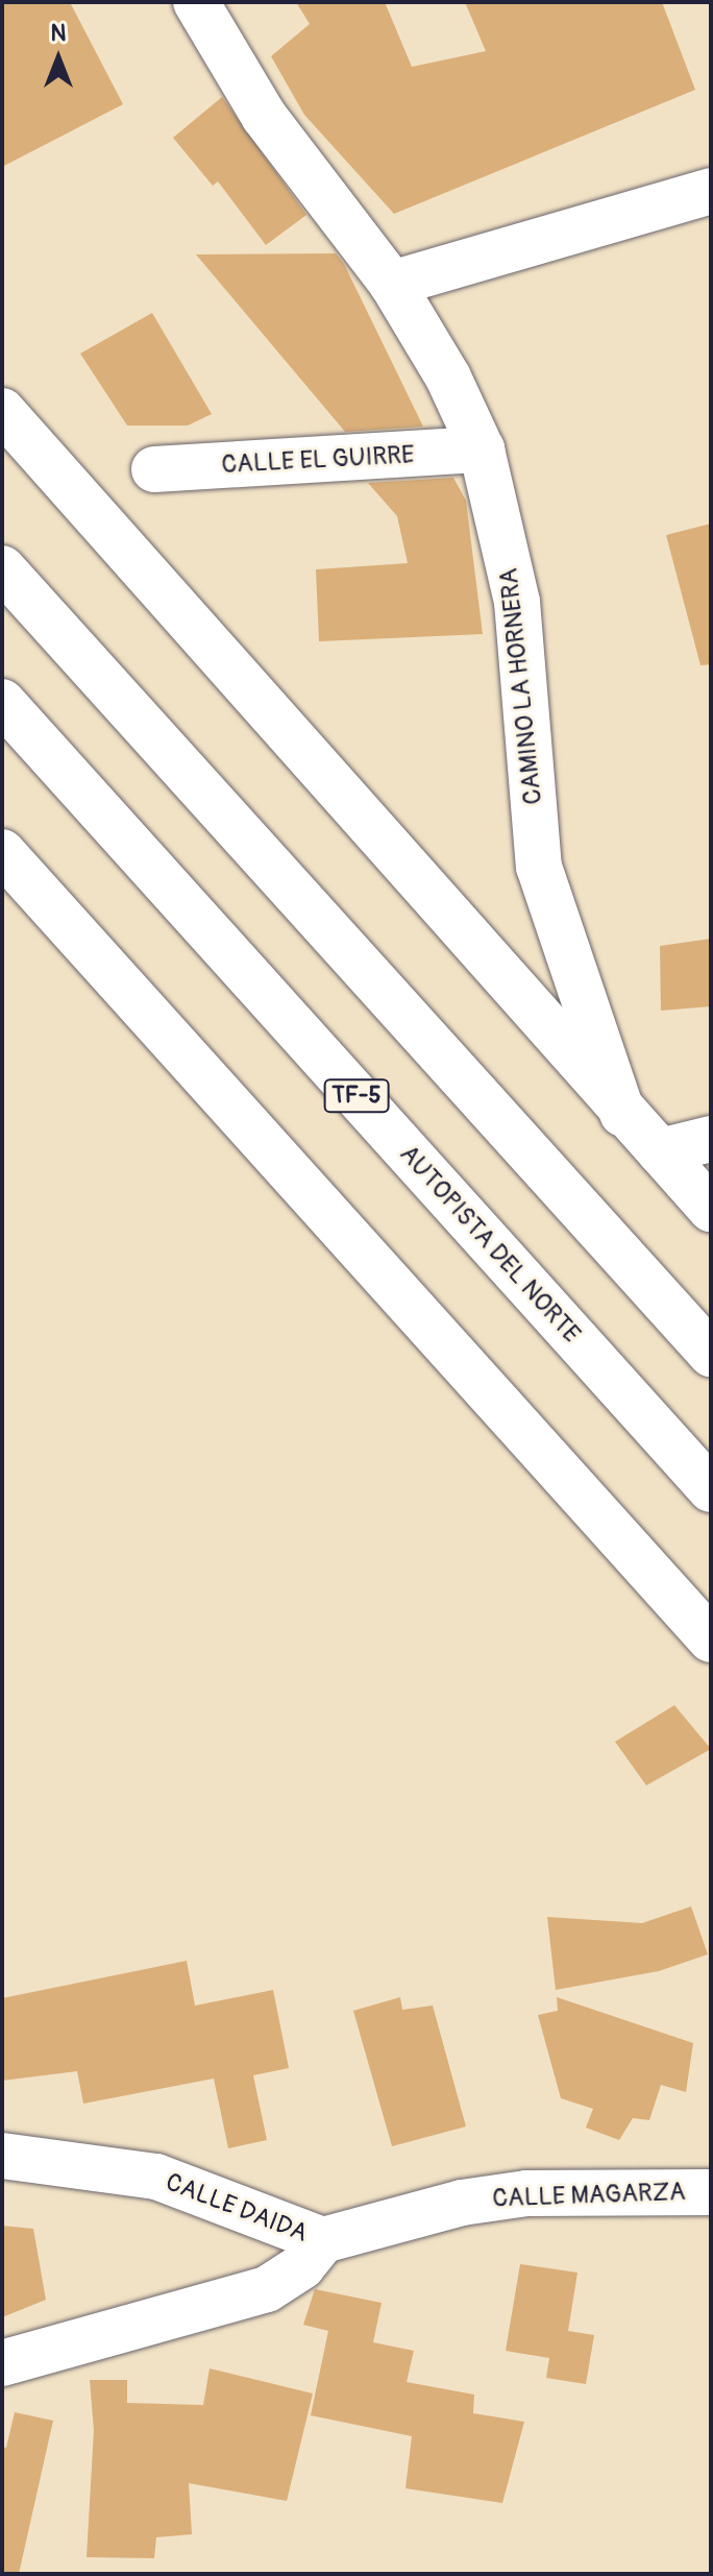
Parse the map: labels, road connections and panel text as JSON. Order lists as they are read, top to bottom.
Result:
{
  "streets": {
    "main road": [
      "CALLE EL GUIRRE",
      "CAMINO LA HORNERA",
      "TF-5",
      "AUTOPISTA DEL NORTE",
      "CALLE MAGARZA",
      "CALLE DAIDA"
    ]
  },
  "crossings": [
    ["CALLE EL GUIRRE", "CAMINO LA HORNERA"],
    ["CALLE MAGARZA", "CALLE DAIDA"]
  ],
  "north": "top"
}
